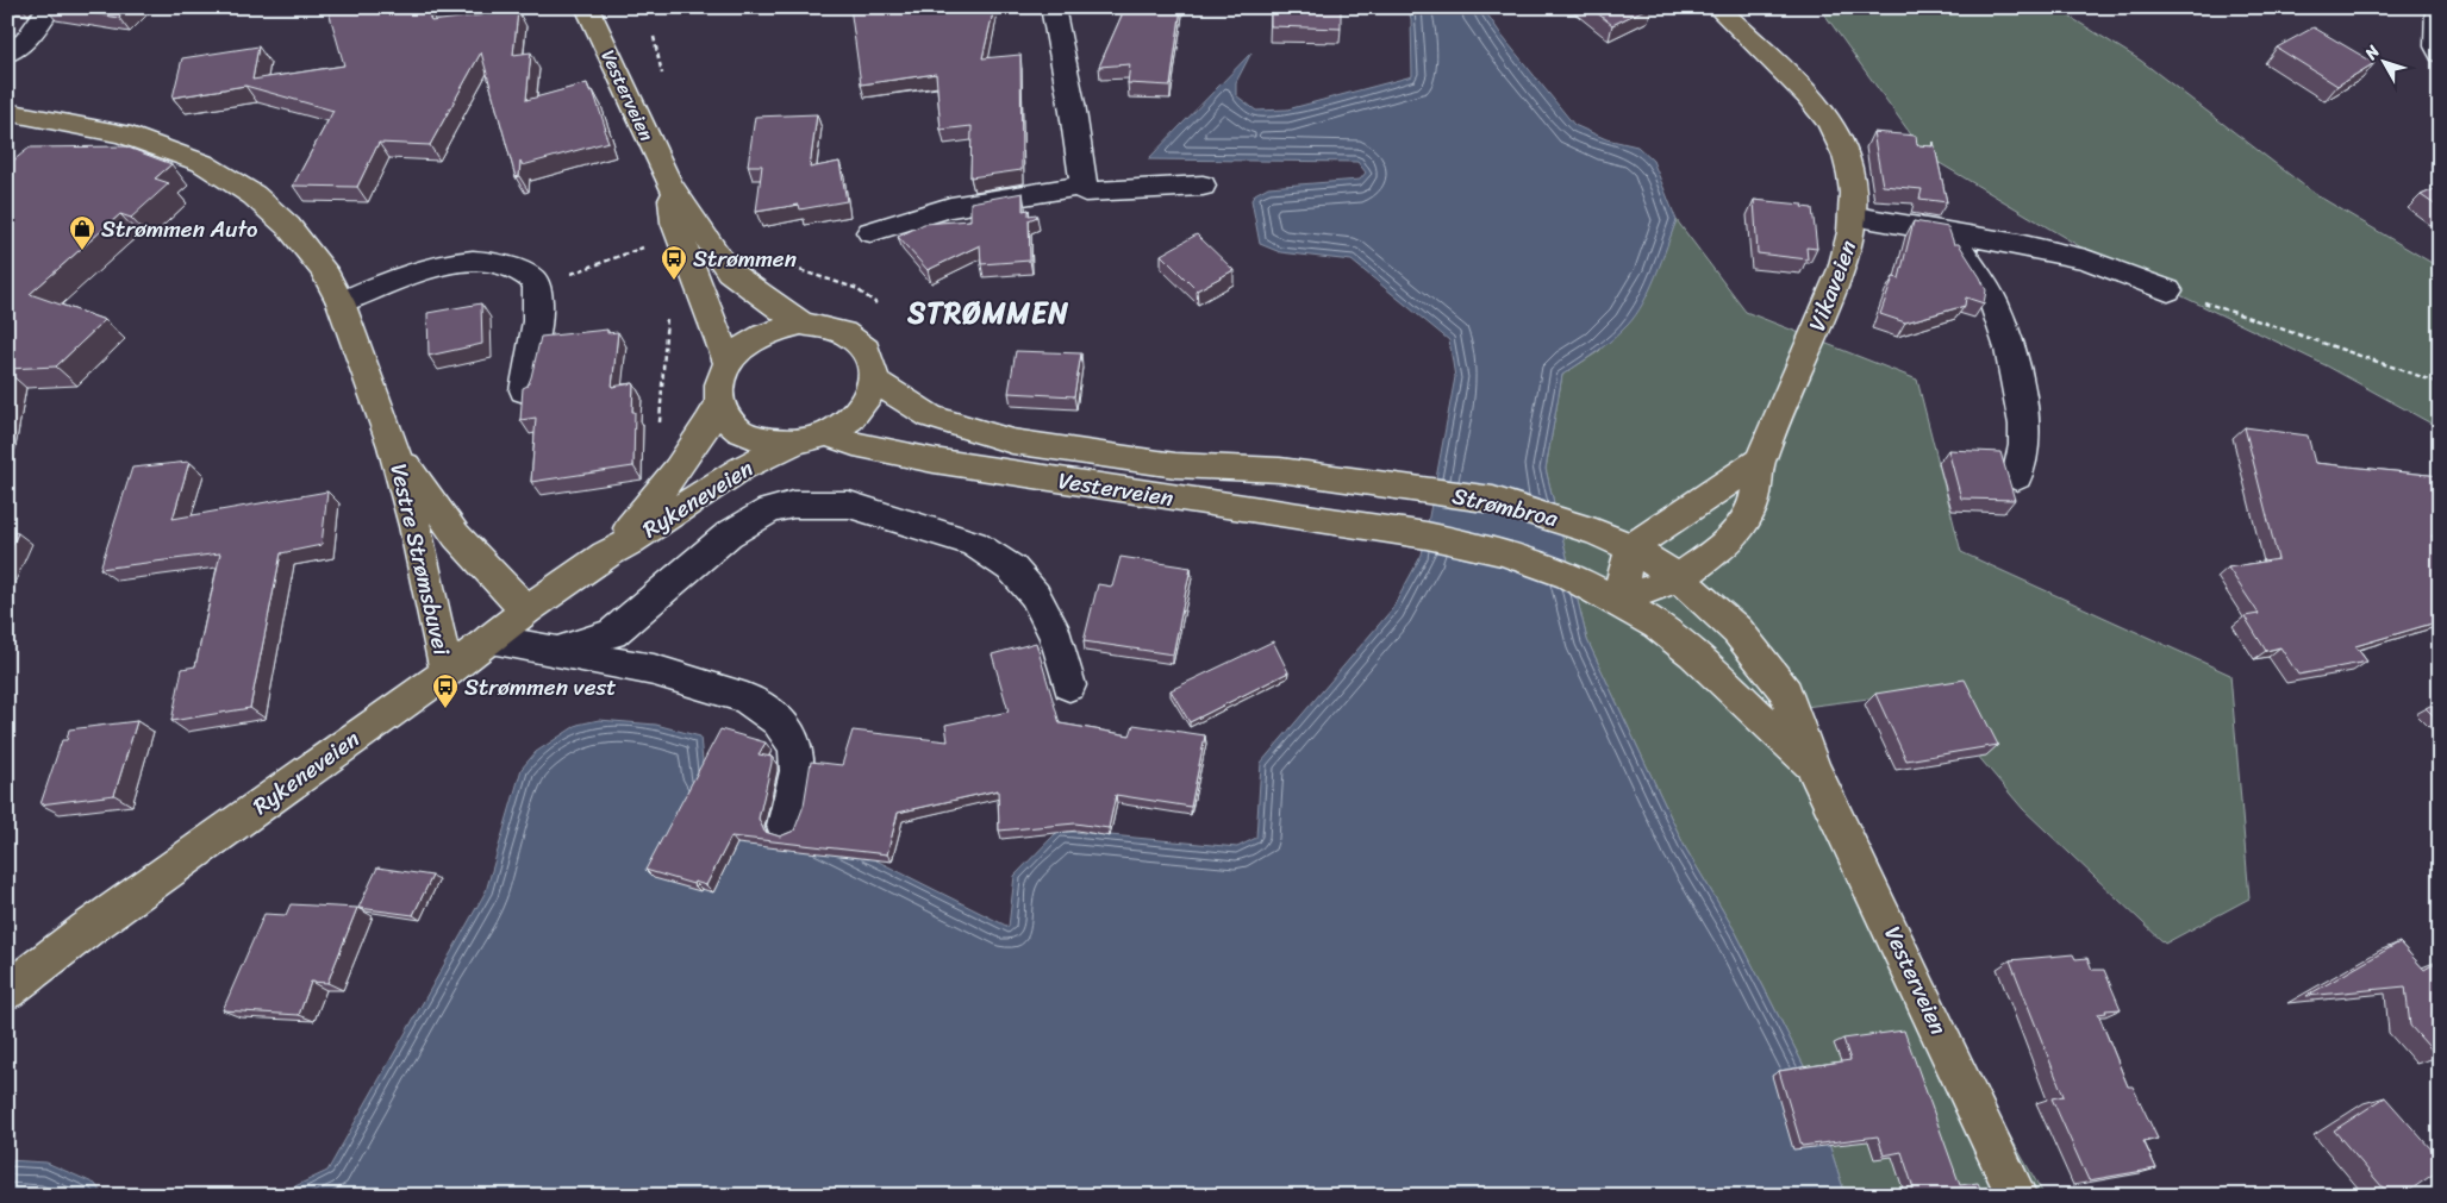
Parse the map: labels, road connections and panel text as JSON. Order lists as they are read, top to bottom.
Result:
{
  "streets": {
    "main road": [
      "Vesterveien",
      "Vikaveien",
      "Rykeneveien",
      "Strømbroa",
      "Vestre Strømsbuvei"
    ]
  },
  "crossings": [
    ["Vesterveien", "Vikaveien"],
    ["Vesterveien", "Rykeneveien"],
    ["Vesterveien", "Strømbroa"],
    ["Rykeneveien", "Vestre Strømsbuvei"]
  ],
  "districts": ["STRØMMEN"],
  "places": {
    "shop": ["Strømmen Auto"],
    "bus stop": ["Strømmen", "Strømmen vest"]
  },
  "north": "top left"
}
